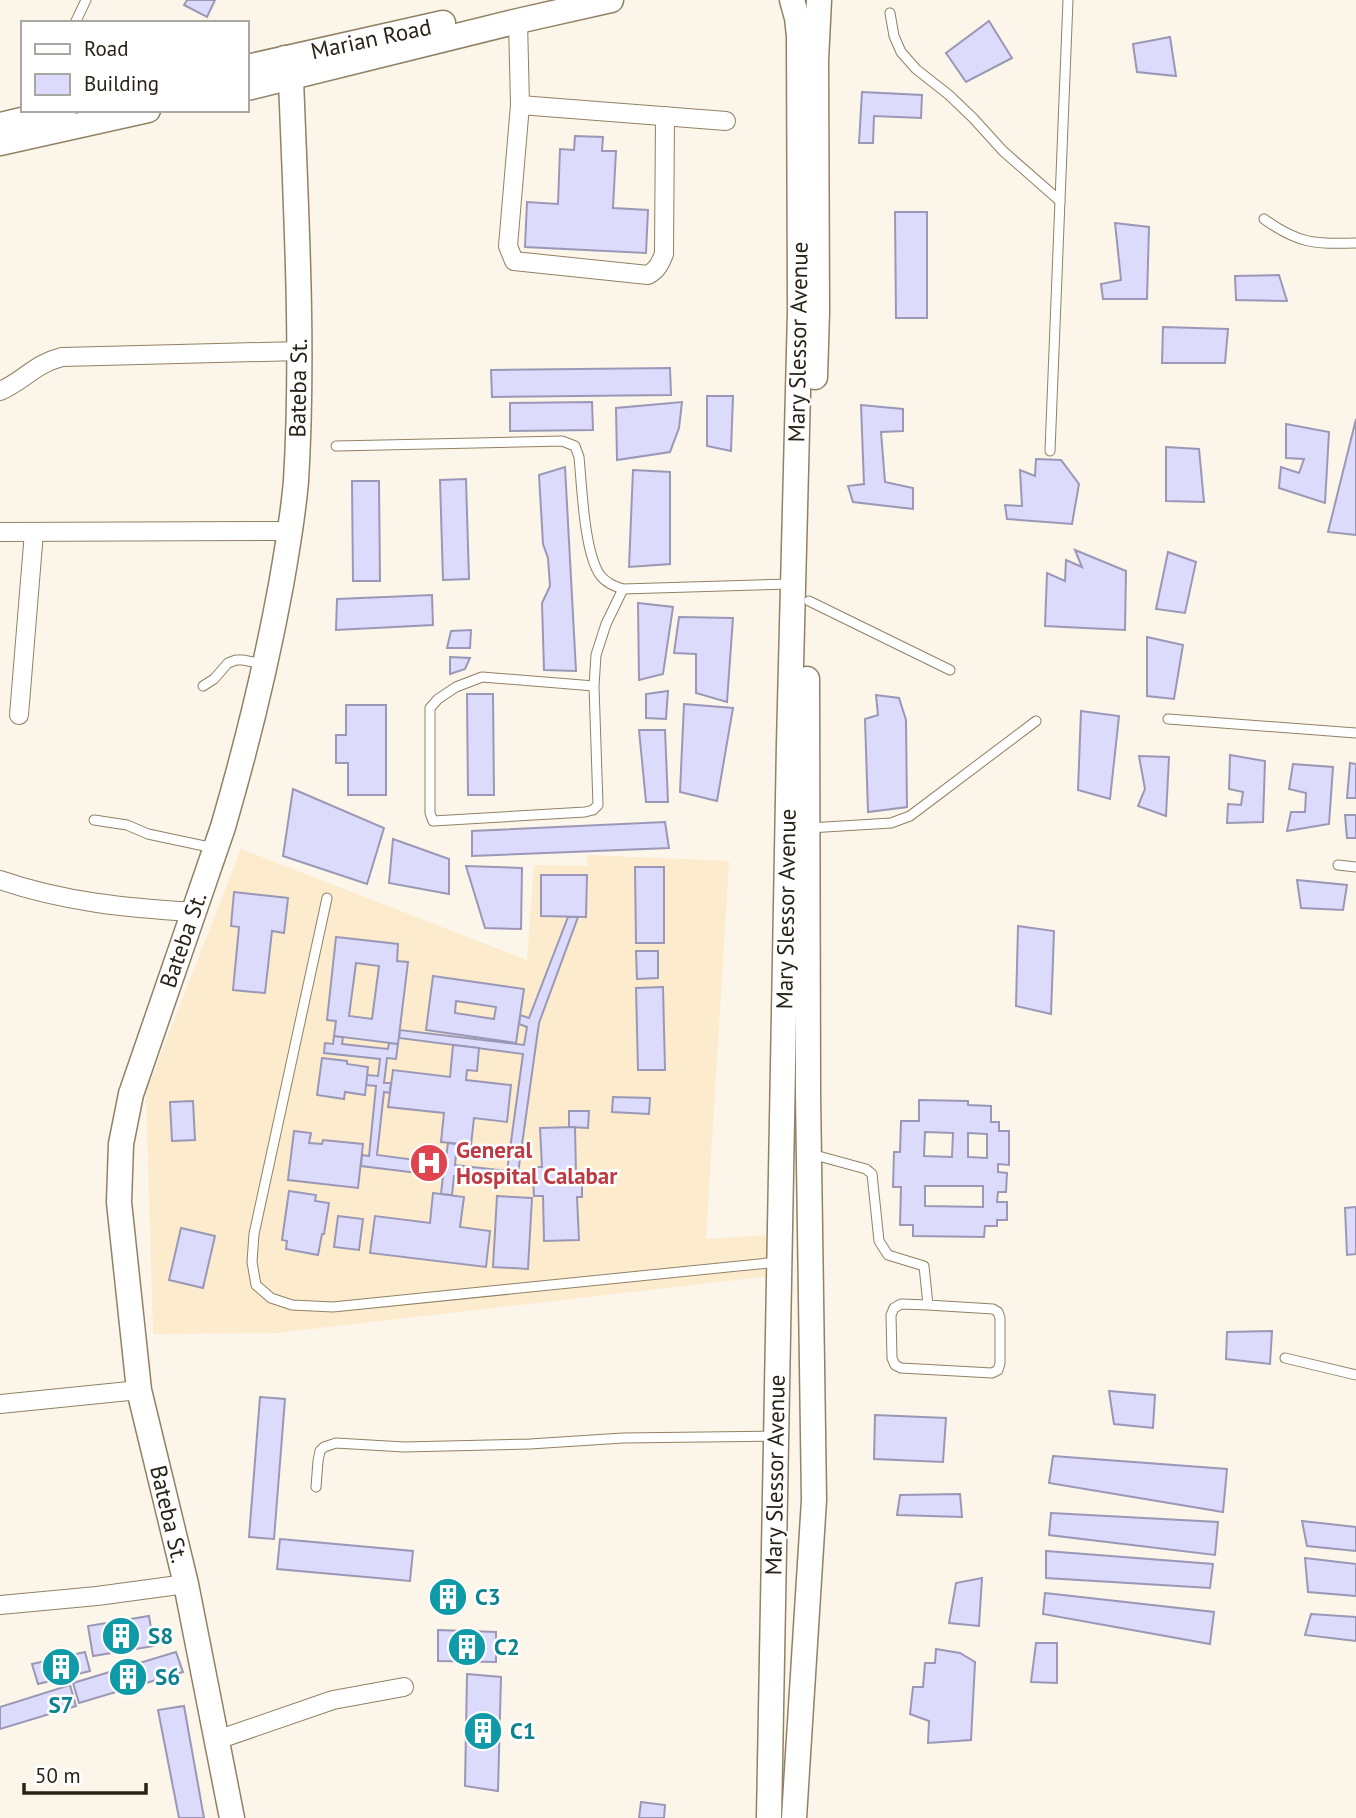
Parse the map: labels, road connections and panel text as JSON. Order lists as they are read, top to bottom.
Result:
{
  "streets": {
    "main road": ["Marian Road", "Mary Slessor Avenue", "Bateba St."]
  },
  "crossings": [
    ["Marian Road", "Bateba St."]
  ],
  "places": {
    "hospital": ["General Hospital Calabar"],
    "building": [
      "C3",
      "S8",
      "C2",
      "S7",
      "S6",
      "C1"
    ]
  },
  "legend": ["Road", "Building"],
  "scale_bar": "50 m"
}
